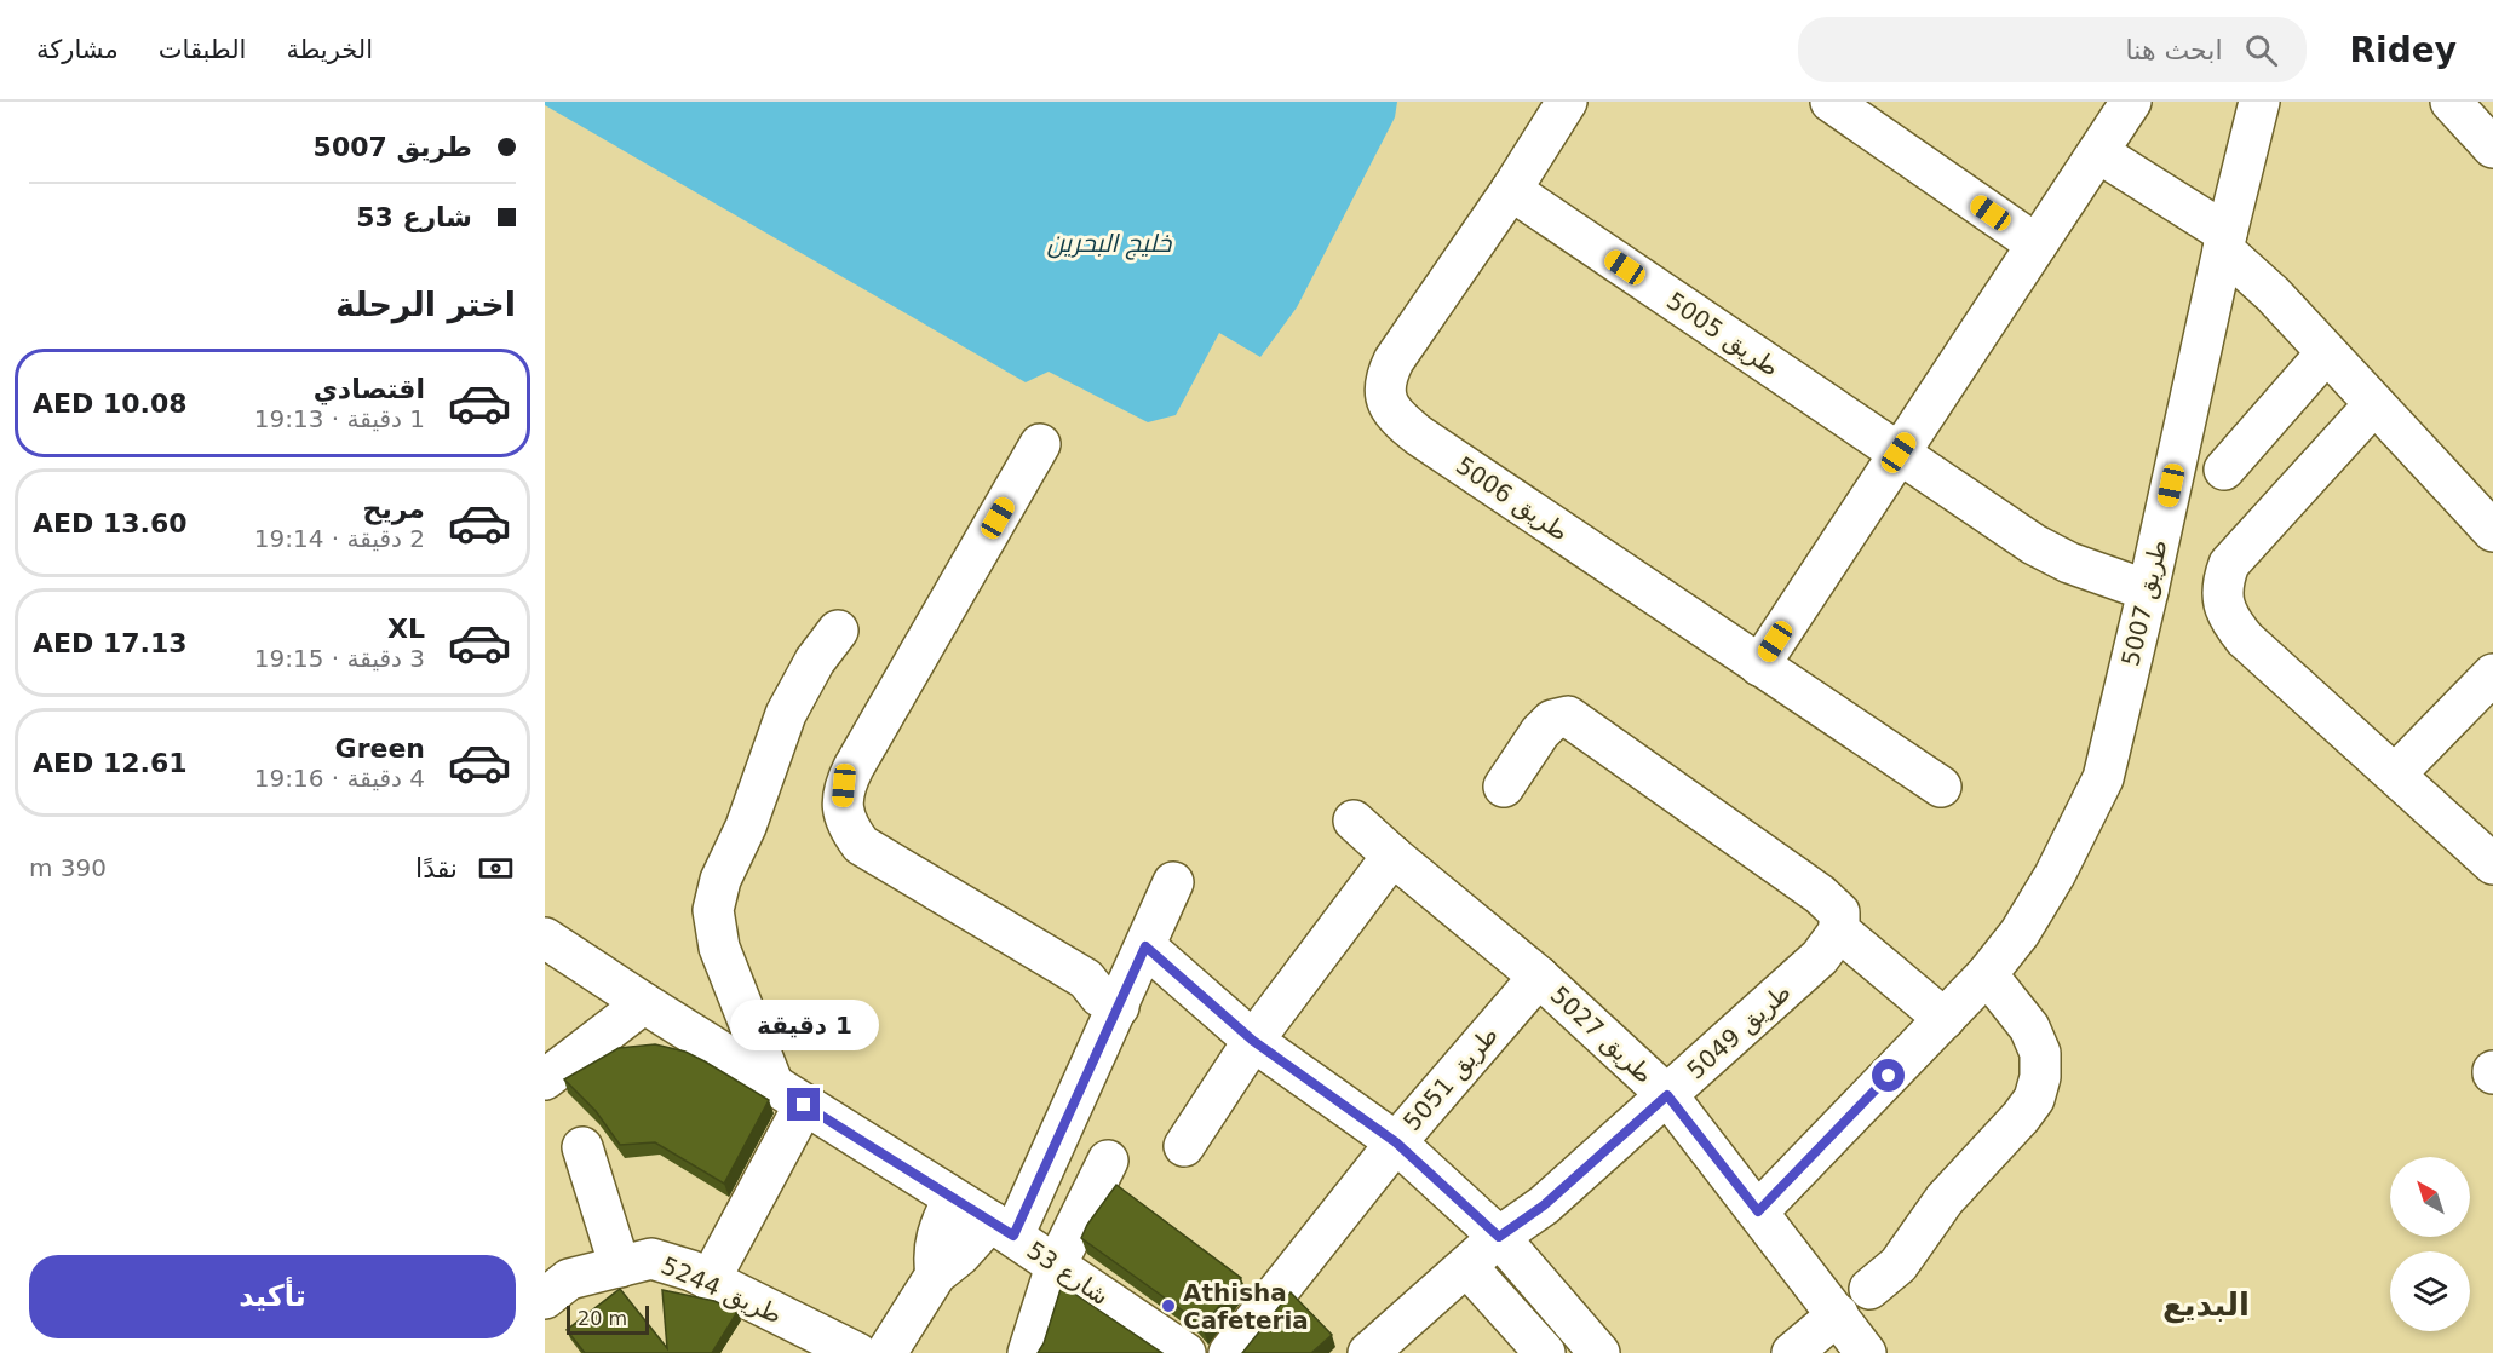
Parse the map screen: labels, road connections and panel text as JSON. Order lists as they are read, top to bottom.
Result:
{
  "streets": {
    "street": [
      "طريق 5005",
      "طريق 5006",
      "طريق 5007",
      "طريق 5049",
      "طريق 5027",
      "طريق 5051",
      "شارع 53",
      "طريق 5244"
    ]
  },
  "crossings": [
    ["طريق 5005", "طريق 5006"],
    ["طريق 5005", "طريق 5007"],
    ["طريق 5007", "طريق 5027"],
    ["طريق 5049", "طريق 5027"],
    ["طريق 5027", "طريق 5051"]
  ],
  "districts": ["البديع"],
  "water": ["خليج البحرين"],
  "places": ["Athisha Cafeteria"],
  "scale_bar": "20 m",
  "north": "top left",
  "page": {
    "header": "Ridey",
    "search": "ابحث هنا",
    "nav": ["الخريطة", "الطبقات", "مشاركة"],
    "banner": ["طريق 5007", "شارع 53"],
    "heading": "اختر الرحلة",
    "list": [
      {
        "name": "اقتصادي",
        "note": "1 دقيقة · 19:13",
        "value": "AED 10.08"
      },
      {
        "name": "مريح",
        "note": "2 دقيقة · 19:14",
        "value": "AED 13.60"
      },
      {
        "name": "XL",
        "note": "3 دقيقة · 19:15",
        "value": "AED 17.13"
      },
      {
        "name": "Green",
        "note": "4 دقيقة · 19:16",
        "value": "AED 12.61"
      }
    ],
    "pay": ["نقدًا", "390 m"],
    "bubble": "1 دقيقة",
    "buttons": "تأكيد",
    "scale": "20 m"
  }
}
